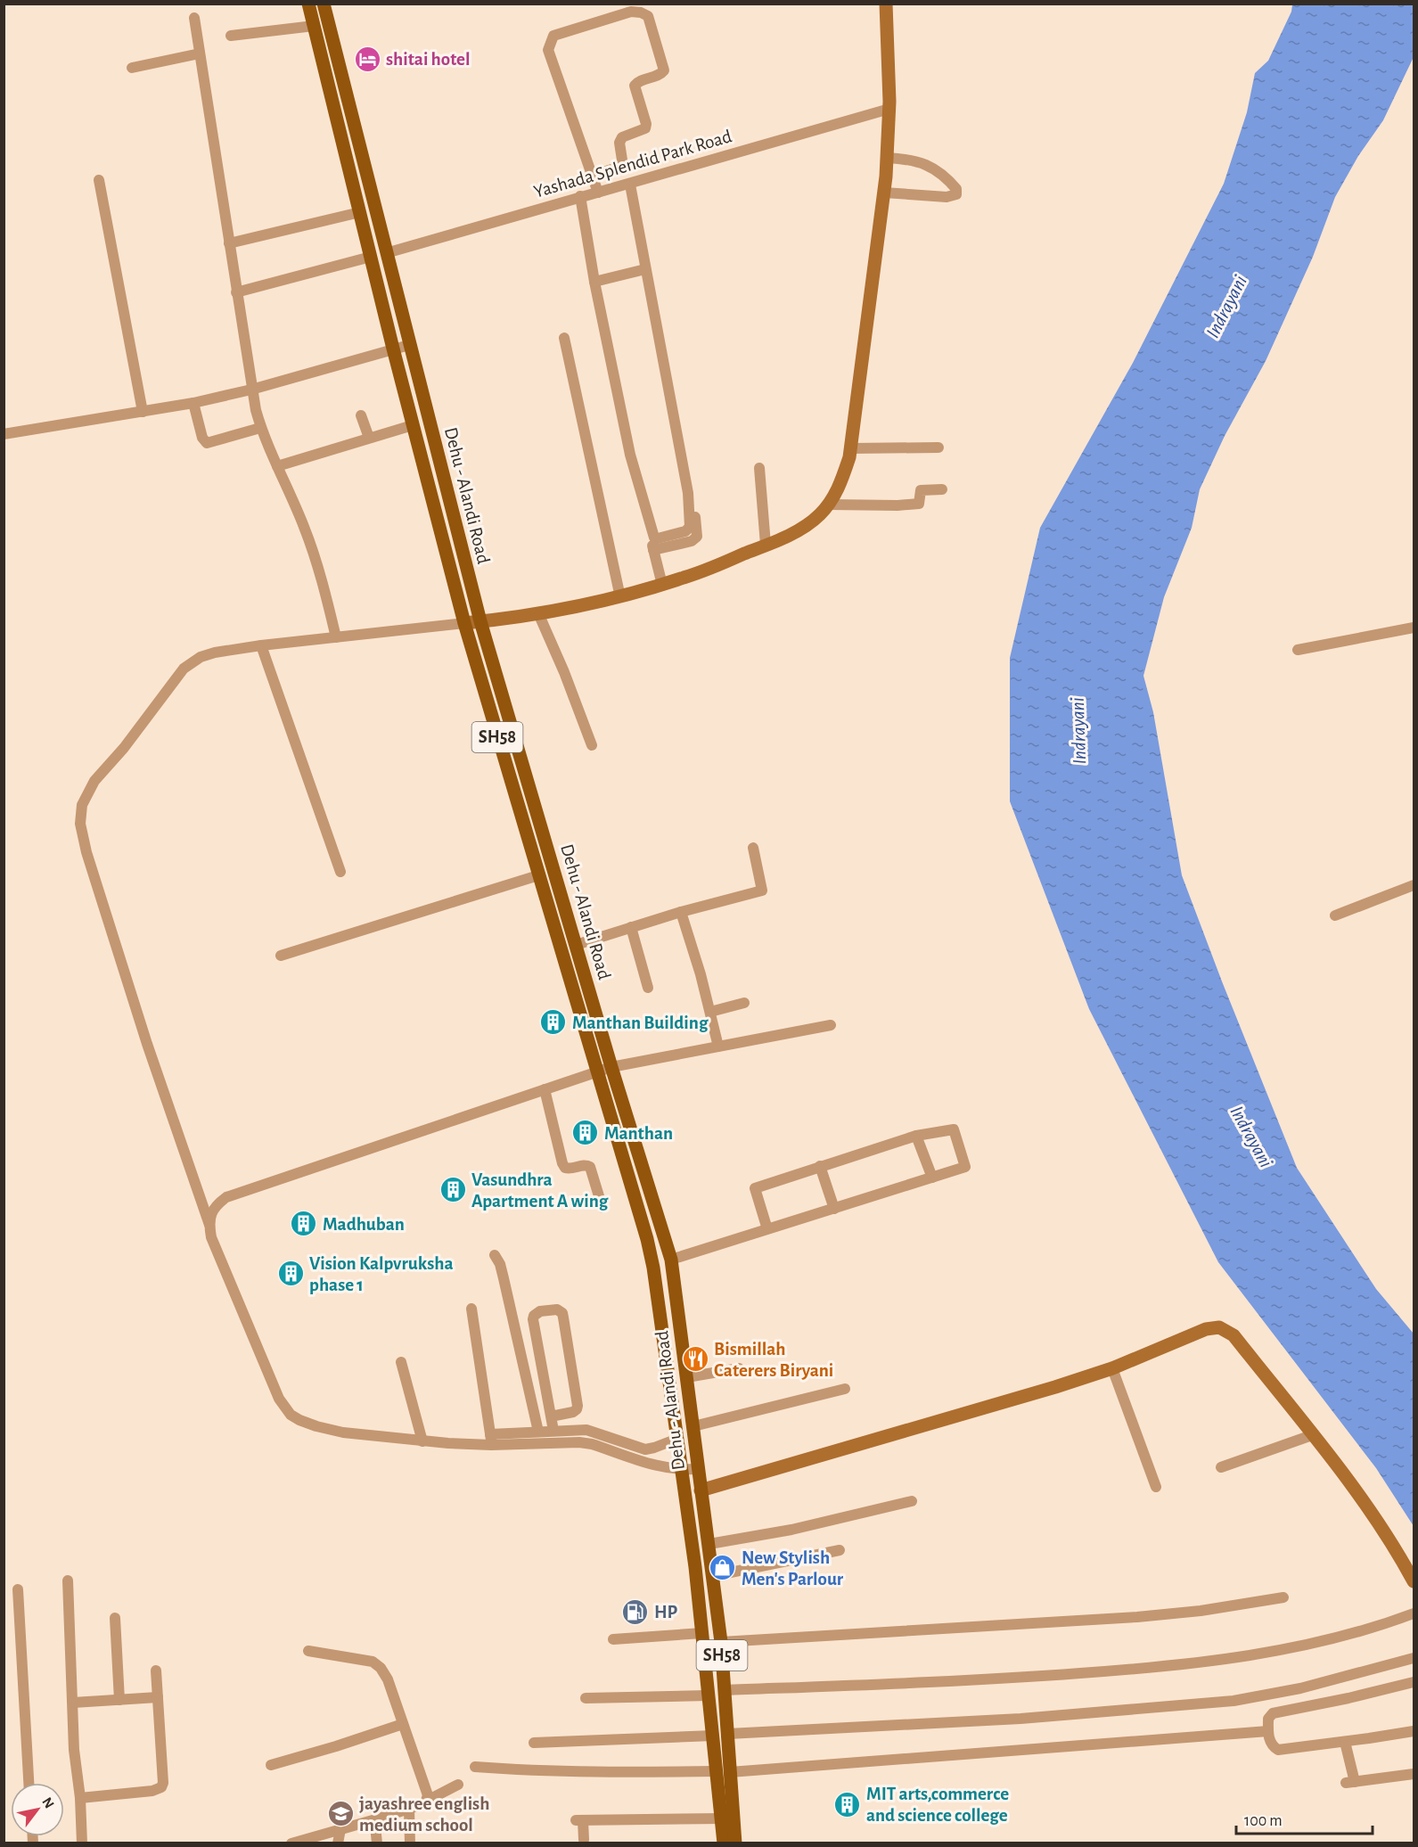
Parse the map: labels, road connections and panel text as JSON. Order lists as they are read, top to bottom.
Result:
{
  "streets": {
    "main road": ["Dehu - Alandi Road", "SH58"],
    "street": ["Yashada Splendid Park Road"]
  },
  "crossings": [
    ["Yashada Splendid Park Road", "Dehu - Alandi Road"]
  ],
  "water": ["Indrayani"],
  "places": {
    "hotel": ["shitai hotel"],
    "building": [
      "Manthan Building",
      "Manthan",
      "Vasundhra Apartment A wing",
      "Madhuban",
      "Vision Kalpvruksha phase 1",
      "MIT arts,commerce and science college"
    ],
    "restaurant": ["Bismillah Caterers Biryani"],
    "shop": ["New Stylish Men's Parlour"],
    "fuel station": ["HP"],
    "school or university": ["jayashree english medium school"]
  },
  "scale_bar": "100 m",
  "north": "top right"
}
